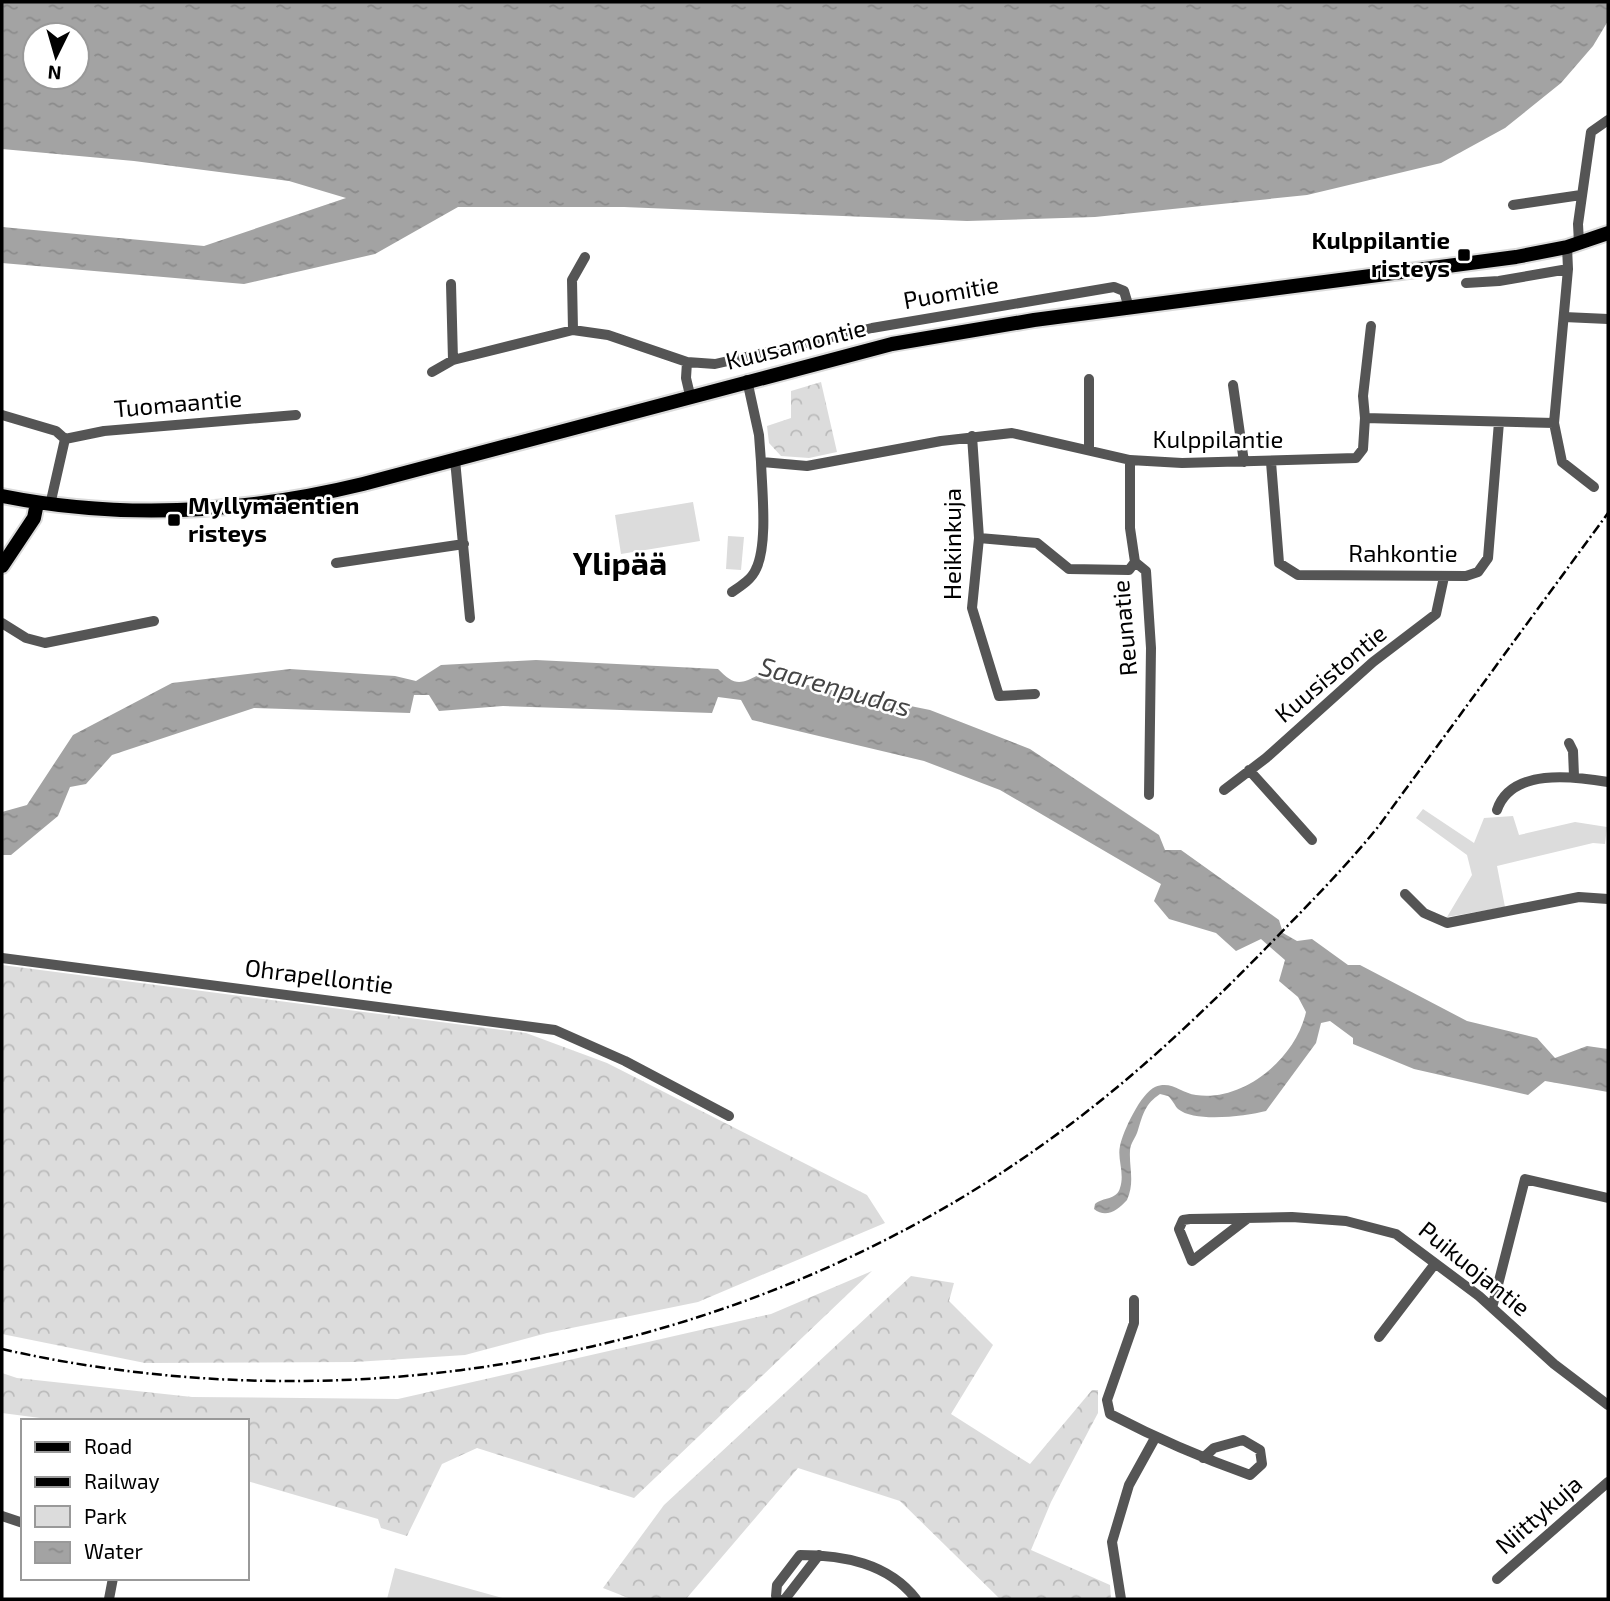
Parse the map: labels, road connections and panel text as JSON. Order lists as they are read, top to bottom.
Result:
{
  "streets": {
    "main road": ["Kuusamontie"],
    "street": [
      "Puomitie",
      "Tuomaantie",
      "Kulppilantie",
      "Heikinkuja",
      "Rahkontie",
      "Reunatie",
      "Kuusistontie",
      "Ohrapellontie",
      "Puikuojantie",
      "Niittykuja"
    ]
  },
  "crossings": [
    ["Puomitie", "Kuusamontie"],
    ["Kulppilantie", "Heikinkuja"],
    ["Kulppilantie", "Rahkontie"],
    ["Kulppilantie", "Reunatie"],
    ["Rahkontie", "Kuusistontie"]
  ],
  "districts": ["Ylipää"],
  "water": ["Saarenpudas"],
  "places": {
    "transit": ["Kulppilantie risteys", "Myllymäentien risteys"]
  },
  "legend": [
    "Road",
    "Railway",
    "Park",
    "Water"
  ],
  "north": "bottom"
}
